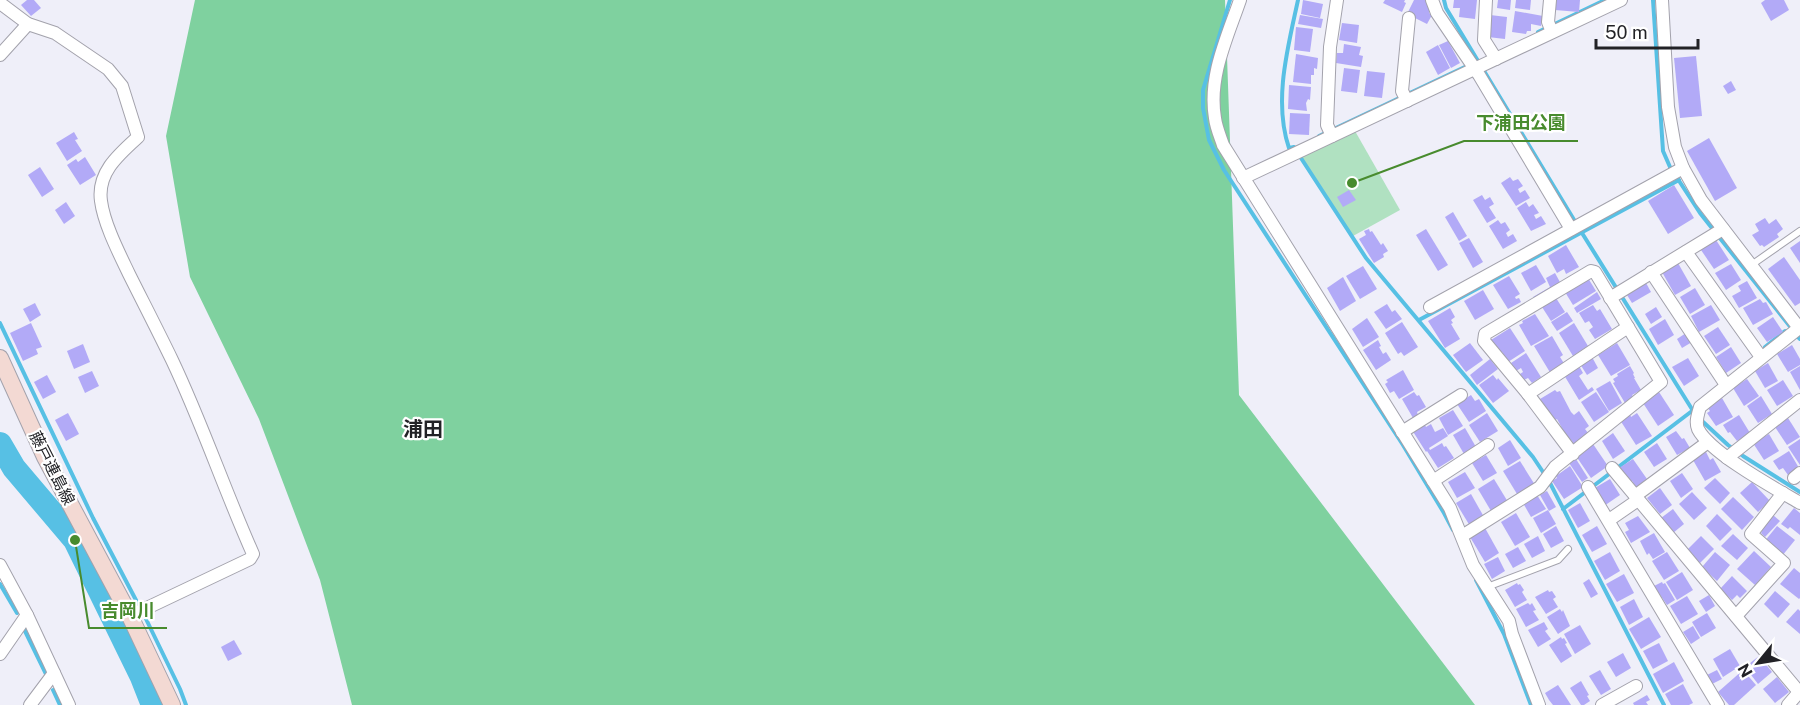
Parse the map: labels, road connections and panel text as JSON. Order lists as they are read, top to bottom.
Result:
{
  "streets": {
    "main road": ["藤戸連島線"]
  },
  "districts": ["浦田"],
  "places": ["下浦田公園", "吉岡川"],
  "scale_bar": "50 m",
  "north": "bottom left"
}
